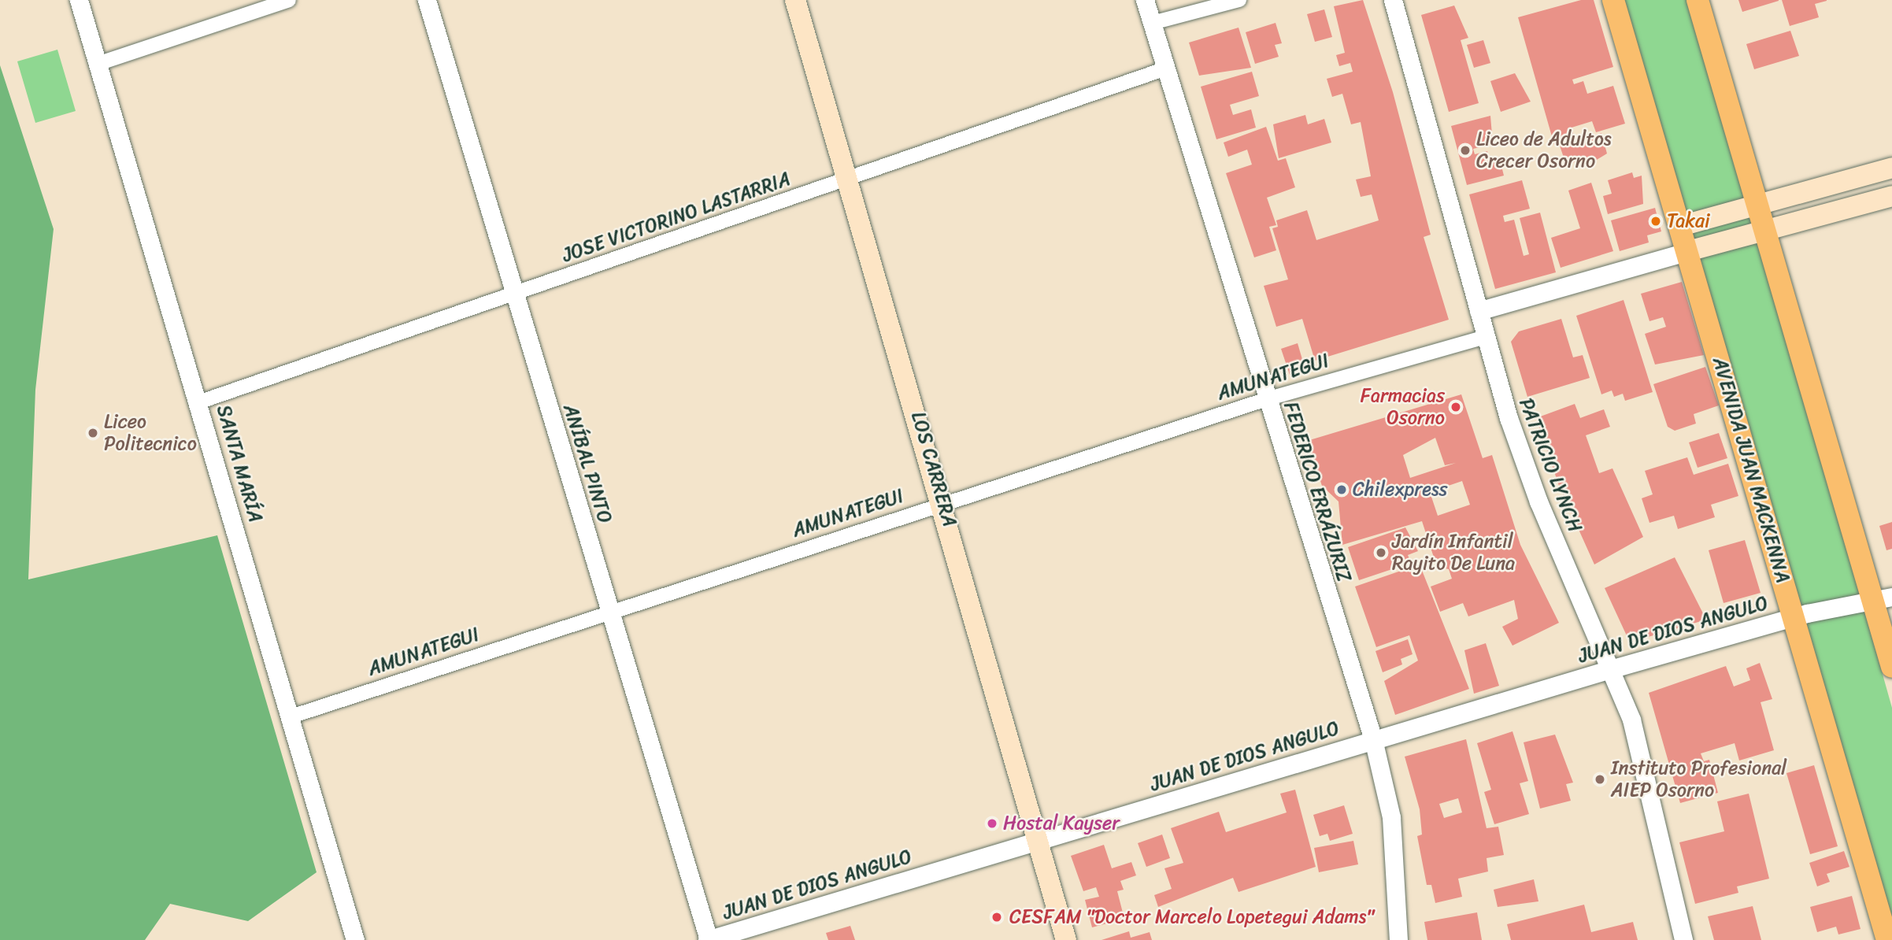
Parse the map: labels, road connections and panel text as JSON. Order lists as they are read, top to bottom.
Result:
{
  "streets": {
    "main road": ["LOS CARRERA", "AVENIDA JUAN MACKENNA"],
    "street": [
      "JOSE VICTORINO LASTARRIA",
      "AMUNATEGUI",
      "SANTA MARÍA",
      "ANÍBAL PINTO",
      "PATRICIO LYNCH",
      "FEDERICO ERRÁZURIZ",
      "JUAN DE DIOS ANGULO"
    ]
  },
  "crossings": [
    ["JOSE VICTORINO LASTARRIA", "SANTA MARÍA"],
    ["JOSE VICTORINO LASTARRIA", "ANÍBAL PINTO"],
    ["JOSE VICTORINO LASTARRIA", "LOS CARRERA"],
    ["JOSE VICTORINO LASTARRIA", "FEDERICO ERRÁZURIZ"],
    ["AMUNATEGUI", "SANTA MARÍA"],
    ["AMUNATEGUI", "ANÍBAL PINTO"],
    ["AMUNATEGUI", "PATRICIO LYNCH"],
    ["AMUNATEGUI", "LOS CARRERA"],
    ["AMUNATEGUI", "FEDERICO ERRÁZURIZ"],
    ["ANÍBAL PINTO", "JUAN DE DIOS ANGULO"],
    ["PATRICIO LYNCH", "JUAN DE DIOS ANGULO"],
    ["LOS CARRERA", "JUAN DE DIOS ANGULO"],
    ["AVENIDA JUAN MACKENNA", "JUAN DE DIOS ANGULO"],
    ["FEDERICO ERRÁZURIZ", "JUAN DE DIOS ANGULO"]
  ],
  "places": [
    "Liceo de Adultos Crecer Osorno",
    "Takai",
    "Farmacias Osorno",
    "Liceo Politecnico",
    "Chilexpress",
    "Jardín Infantil Rayito De Luna",
    "Instituto Profesional AIEP Osorno",
    "Hostal Kayser",
    "CESFAM \"Doctor Marcelo Lopetegui Adams\""
  ]
}
